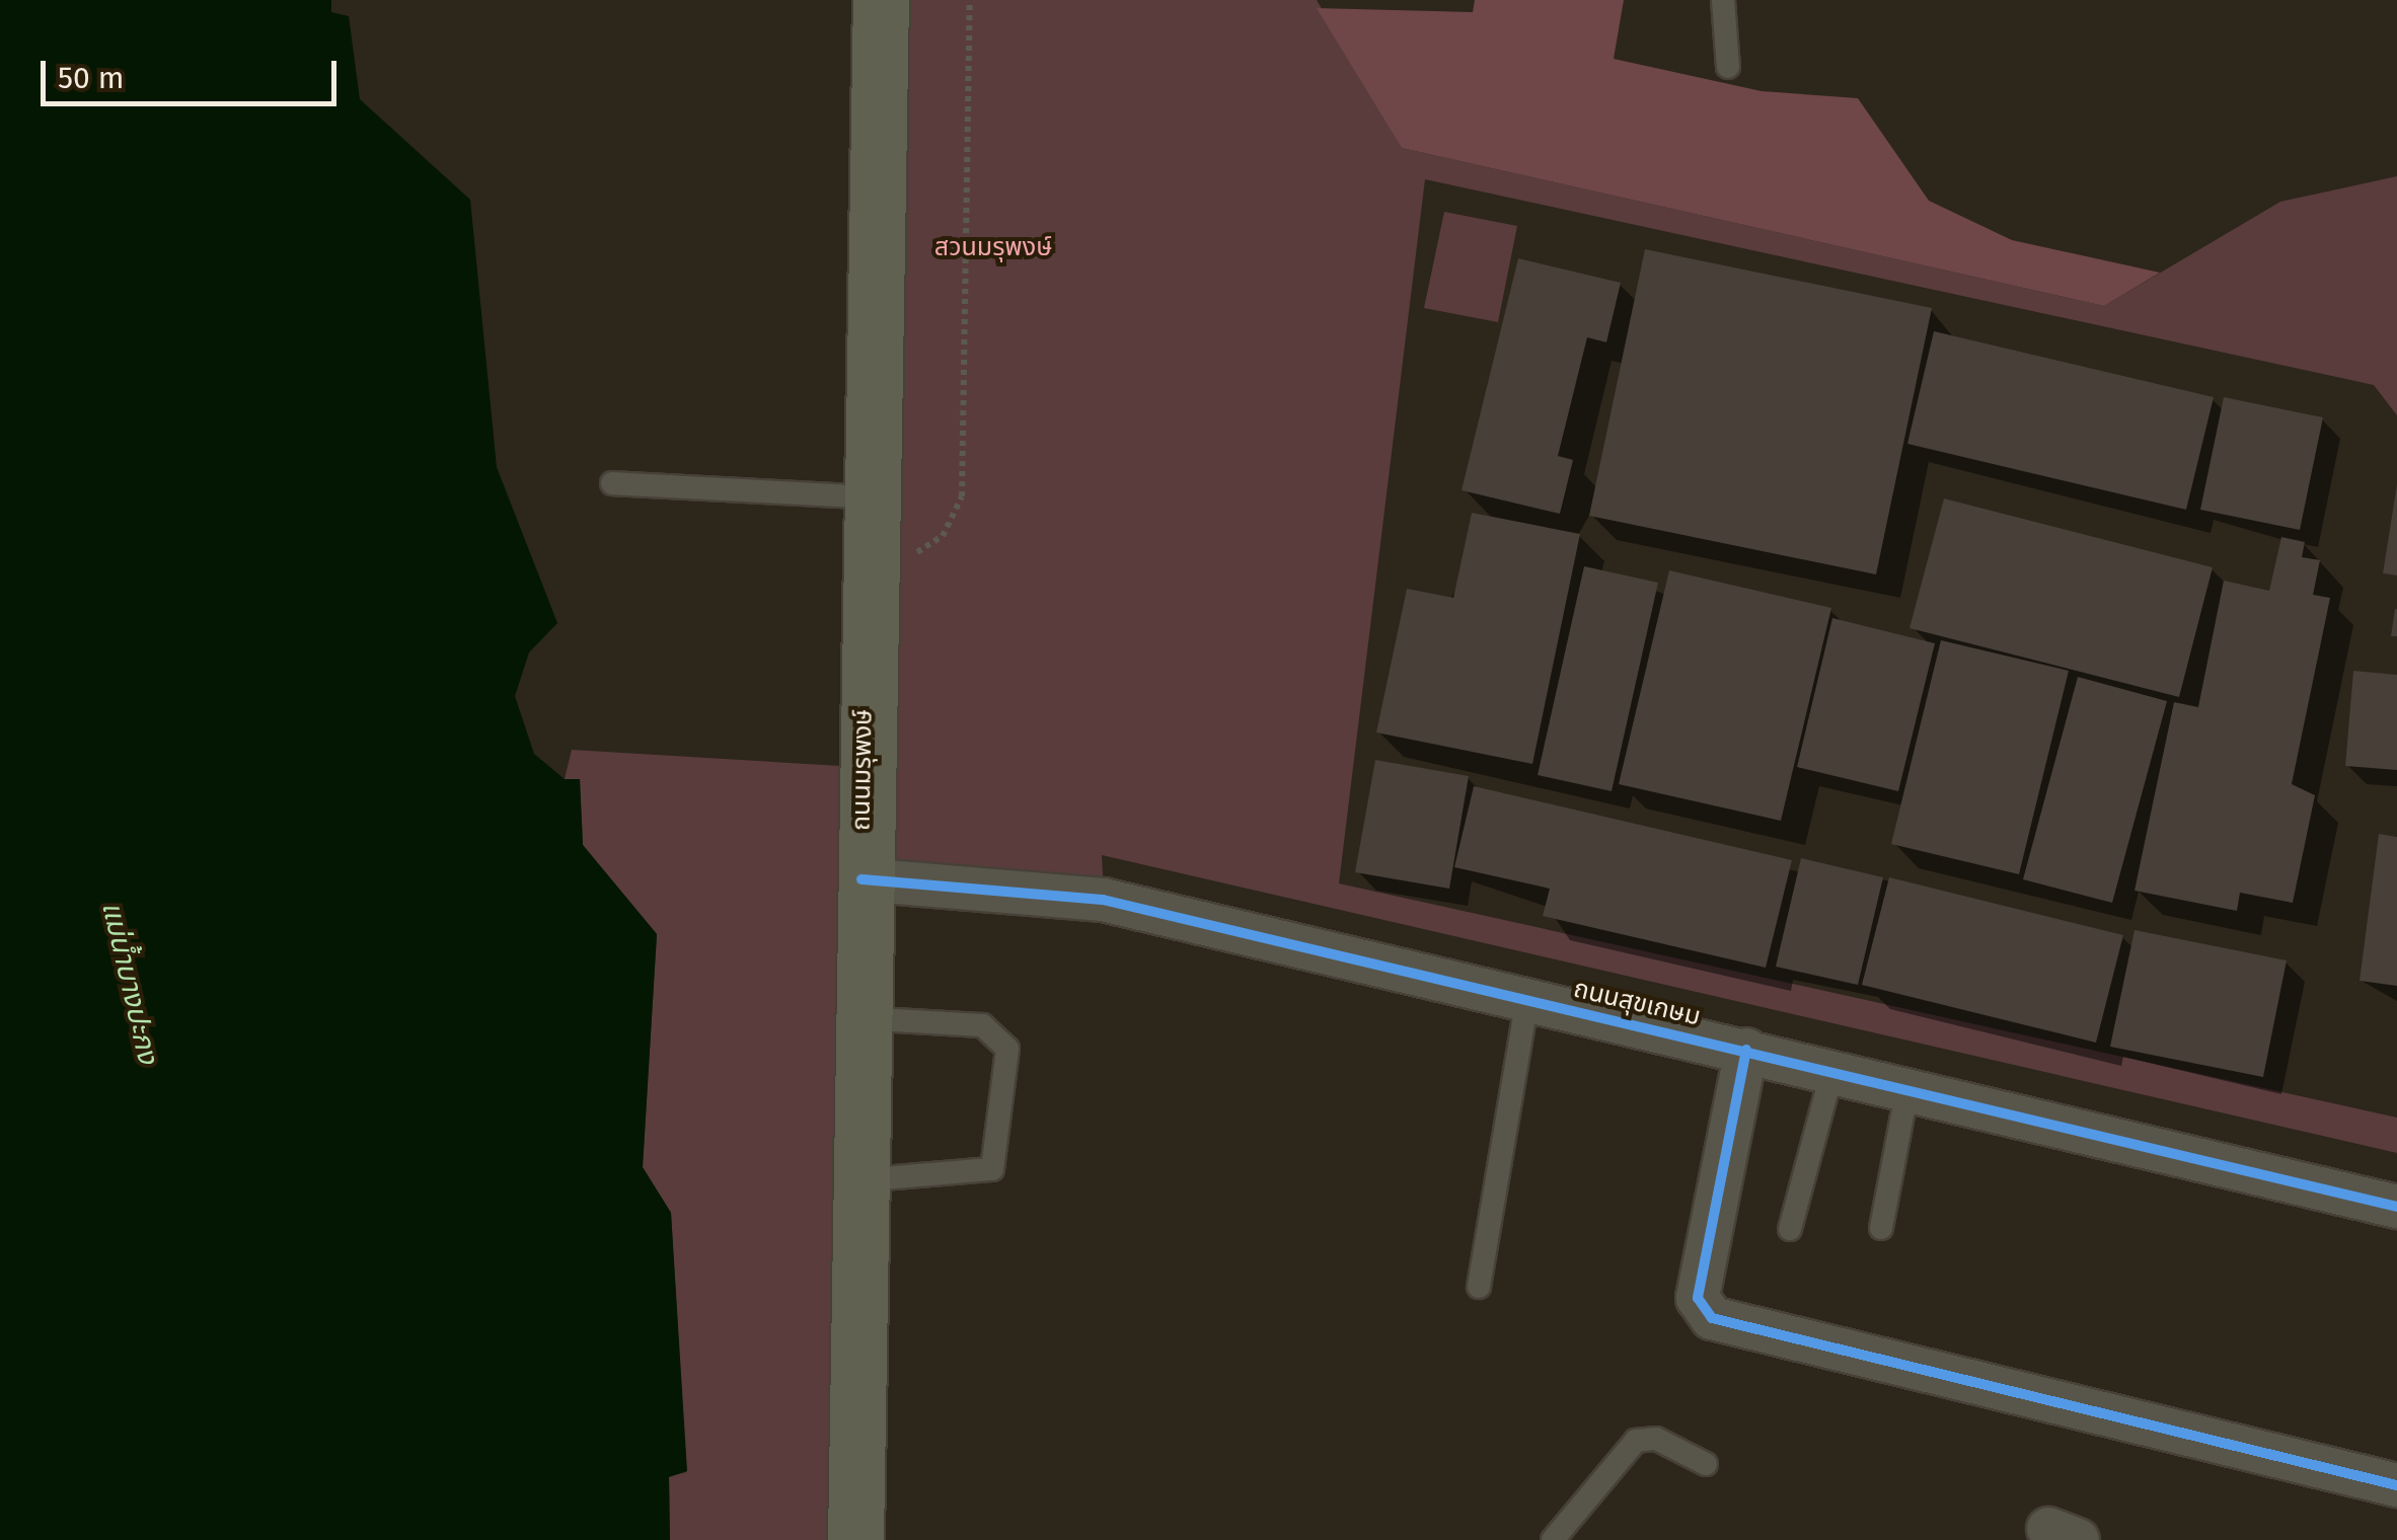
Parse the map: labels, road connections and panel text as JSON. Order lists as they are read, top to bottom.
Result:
{
  "streets": {
    "main road": ["ถนนมรุพงษ์"],
    "street": ["ถนนสุขเกษม"]
  },
  "crossings": [
    ["ถนนมรุพงษ์", "ถนนสุขเกษม"]
  ],
  "water": ["แม่น้ำบางปะกง"],
  "parks": ["สวนมรุพงษ์"],
  "scale_bar": "50 m"
}
